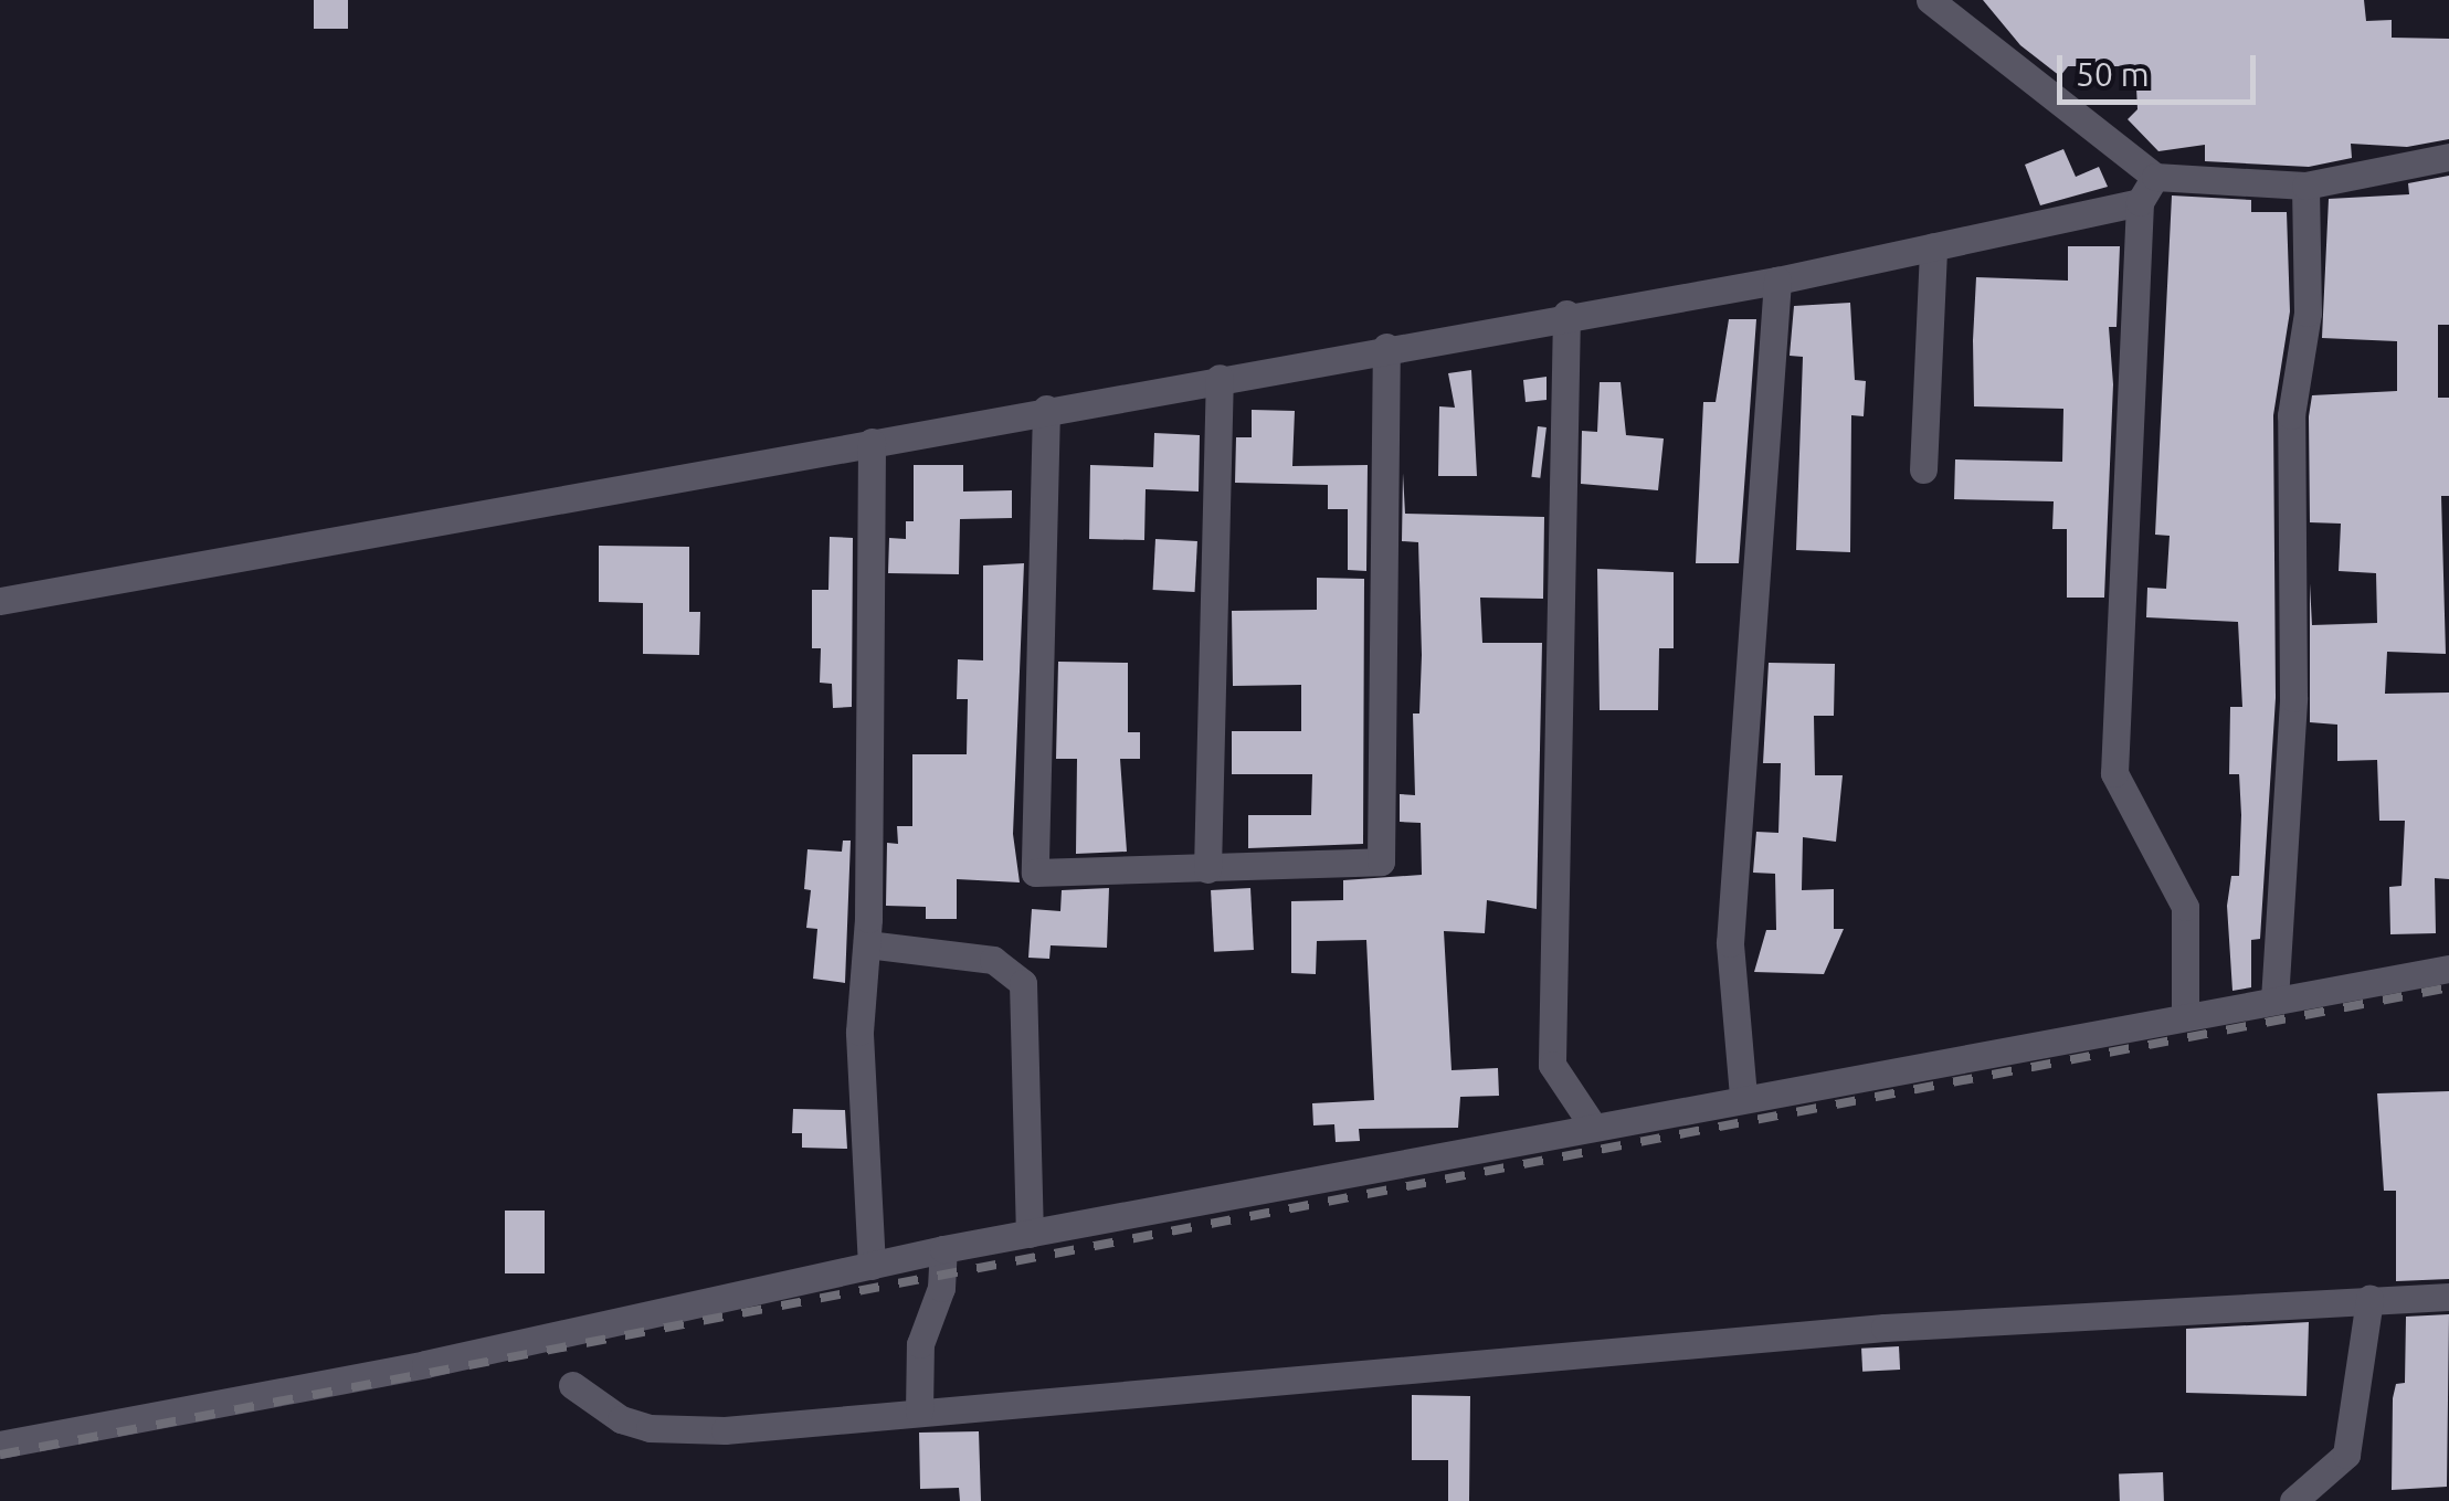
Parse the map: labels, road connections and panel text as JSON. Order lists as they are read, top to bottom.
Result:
{
  "scale_bar": "50 m"
}
